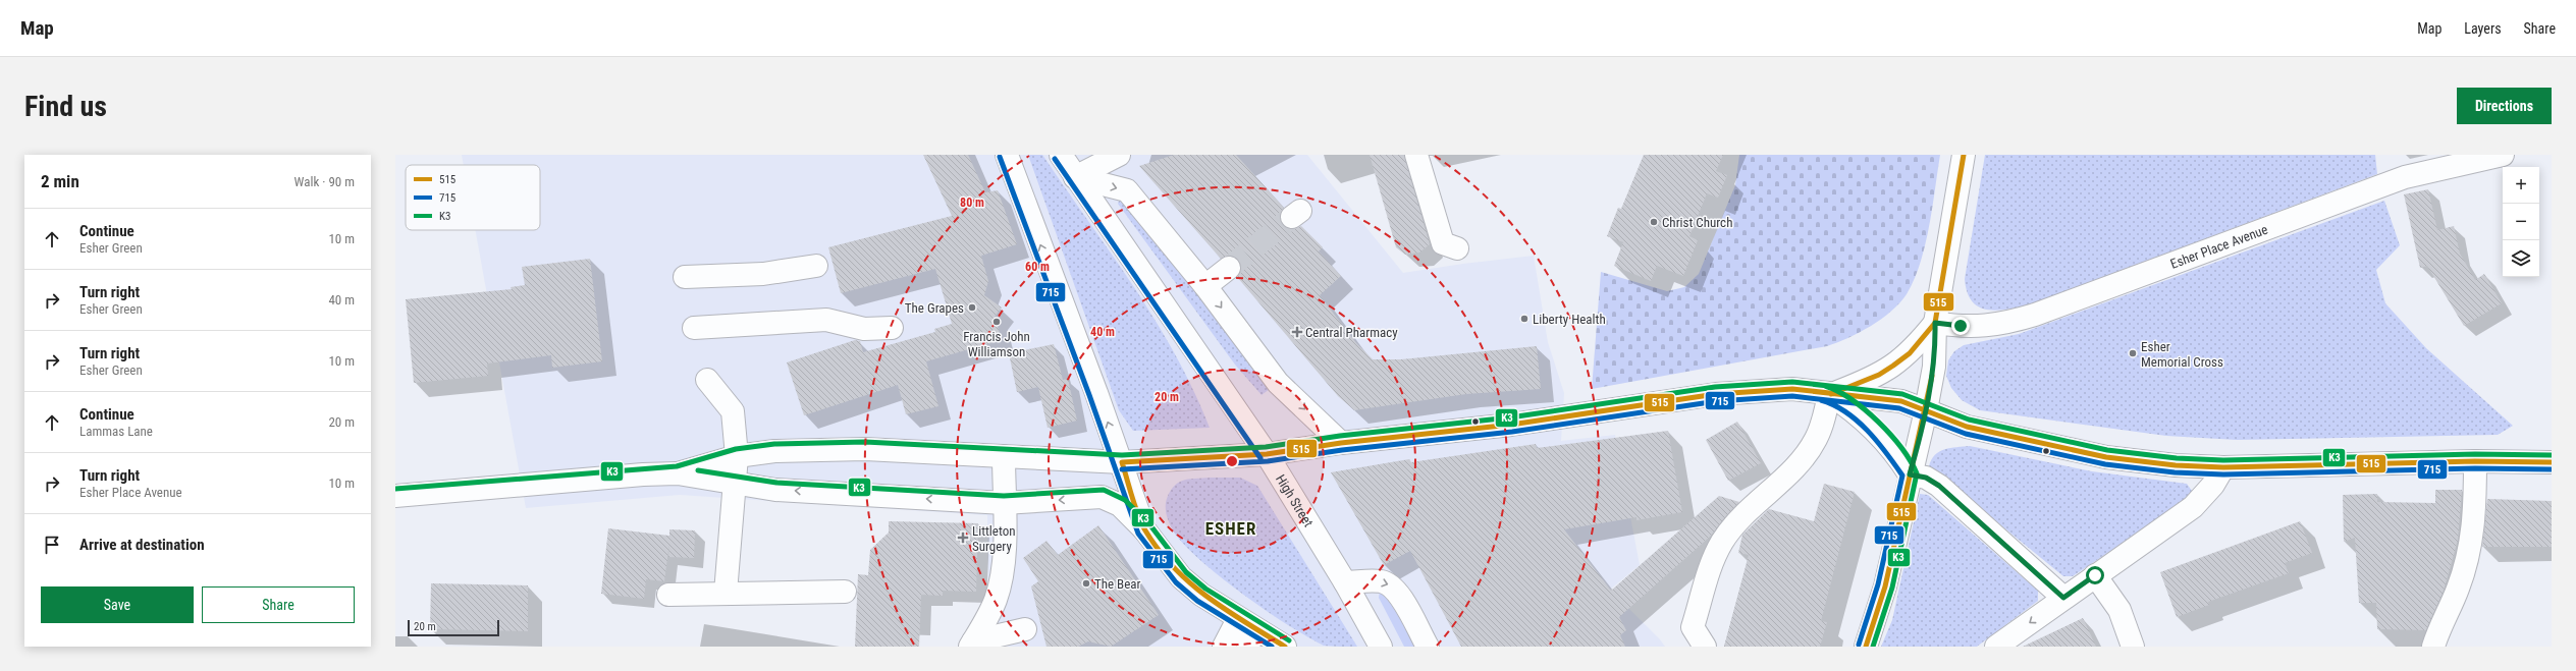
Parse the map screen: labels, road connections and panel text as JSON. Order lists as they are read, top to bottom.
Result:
{
  "streets": {
    "main road": ["Esher Place Avenue", "High Street"]
  },
  "districts": ["ESHER"],
  "places": {
    "other": [
      "Christ Church",
      "The Grapes",
      "Liberty Health",
      "Francis John Williamson",
      "Esher Memorial Cross",
      "The Bear"
    ],
    "health": ["Central Pharmacy", "Littleton Surgery"]
  },
  "lines": ["transit line 515", "transit line 715", "transit line K3"],
  "legend": ["515", "715", "K3"],
  "scale_bar": "20 m",
  "page": {
    "header": "Map",
    "nav": ["Map", "Layers", "Share"],
    "buttons": [
      "Directions",
      ["Save", "Share"]
    ],
    "title": "Find us",
    "heading": ["2 min", "Walk · 90 m"],
    "map_buttons": ["+", "−"],
    "list": [
      ["Continue", "Esher Green", "10 m"],
      ["Turn right", "Esher Green", "40 m"],
      ["Turn right", "Esher Green", "10 m"],
      ["Continue", "Lammas Lane", "20 m"],
      ["Turn right", "Esher Place Avenue", "10 m"],
      "Arrive at destination"
    ],
    "scale": "20 m"
  },
  "rings": [
    "80 m",
    "60 m",
    "40 m",
    "20 m"
  ]
}
